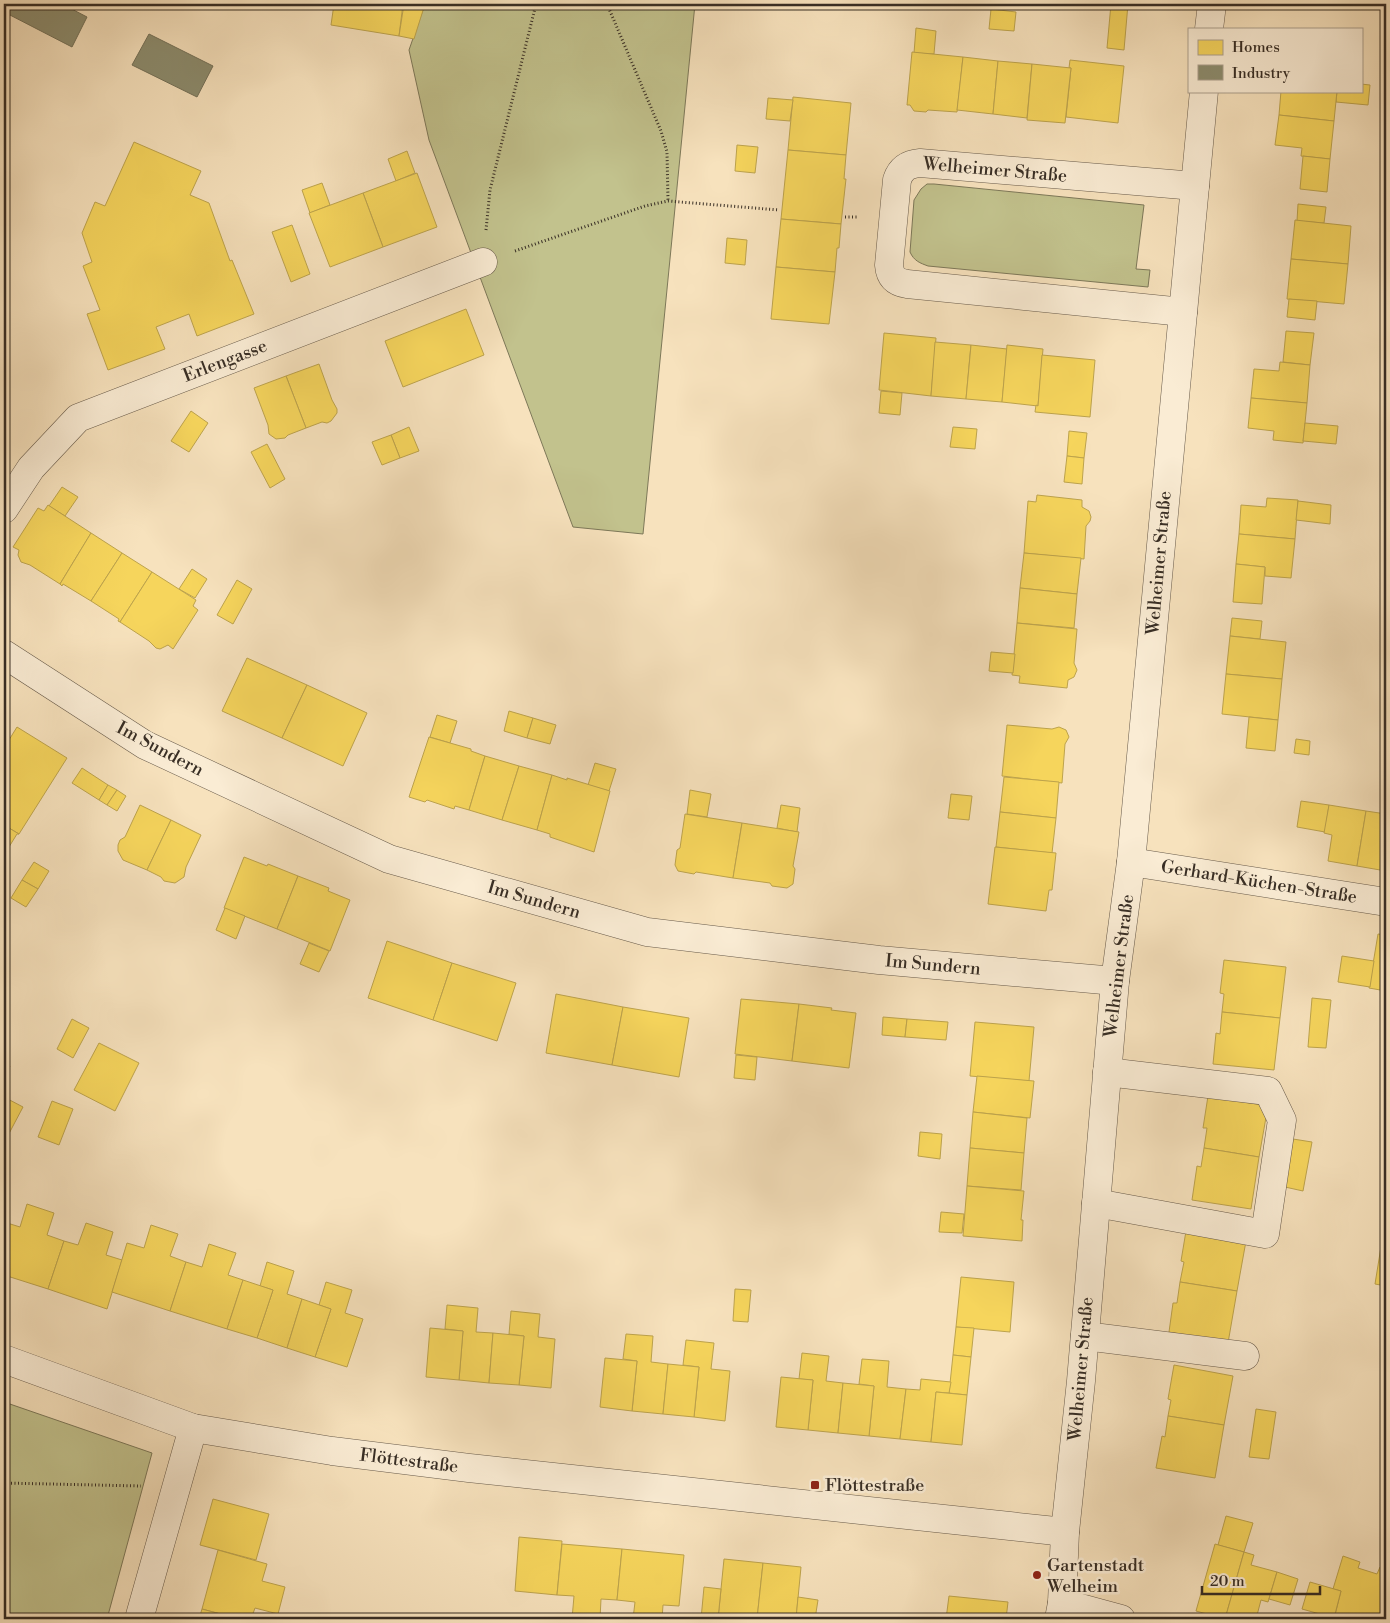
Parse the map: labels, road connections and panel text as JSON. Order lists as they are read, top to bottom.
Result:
{
  "streets": {
    "street": [
      "Welheimer Straße",
      "Erlengasse",
      "Im Sundern",
      "Gerhard-Küchen-Straße",
      "Flöttestraße"
    ]
  },
  "crossings": [
    ["Welheimer Straße", "Im Sundern"],
    ["Welheimer Straße", "Gerhard-Küchen-Straße"],
    ["Welheimer Straße", "Flöttestraße"]
  ],
  "places": {
    "transit": ["Flöttestraße"],
    "other": ["Gartenstadt Welheim"]
  },
  "legend": ["Homes", "Industry"],
  "scale_bar": "20 m"
}
